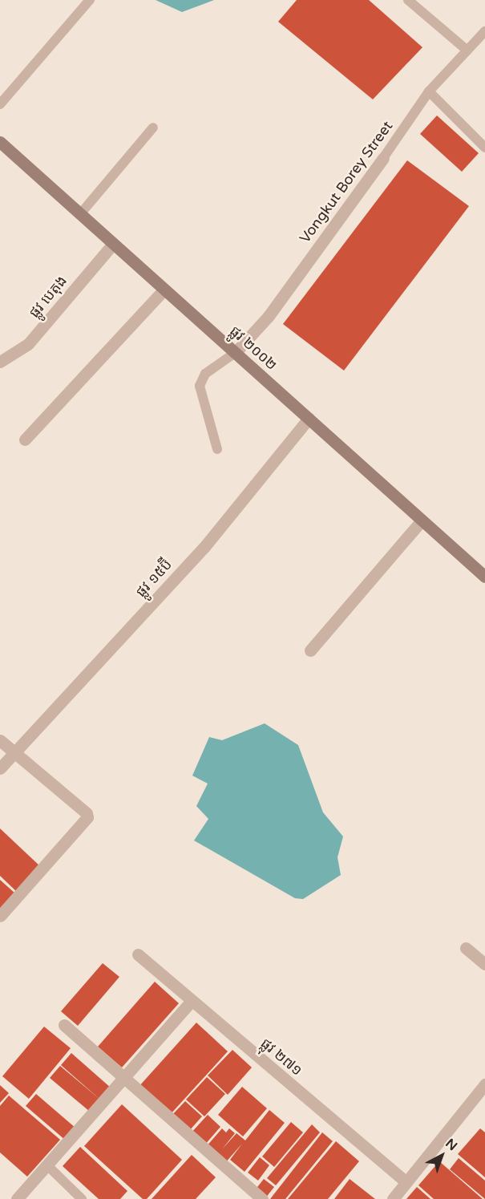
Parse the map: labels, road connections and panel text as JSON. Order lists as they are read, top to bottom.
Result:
{
  "streets": {
    "street": [
      "Vongkut Borey Street",
      "ផ្លូវ បេតុង",
      "ផ្លូវ ២០០២",
      "ផ្លូវ ១៥ប៊ី",
      "ផ្លុវ ២៧១"
    ]
  },
  "crossings": [
    ["Vongkut Borey Street", "ផ្លូវ ២០០២"],
    ["ផ្លូវ បេតុង", "ផ្លូវ ២០០២"],
    ["ផ្លូវ ២០០២", "ផ្លូវ ១៥ប៊ី"]
  ],
  "north": "top right"
}
